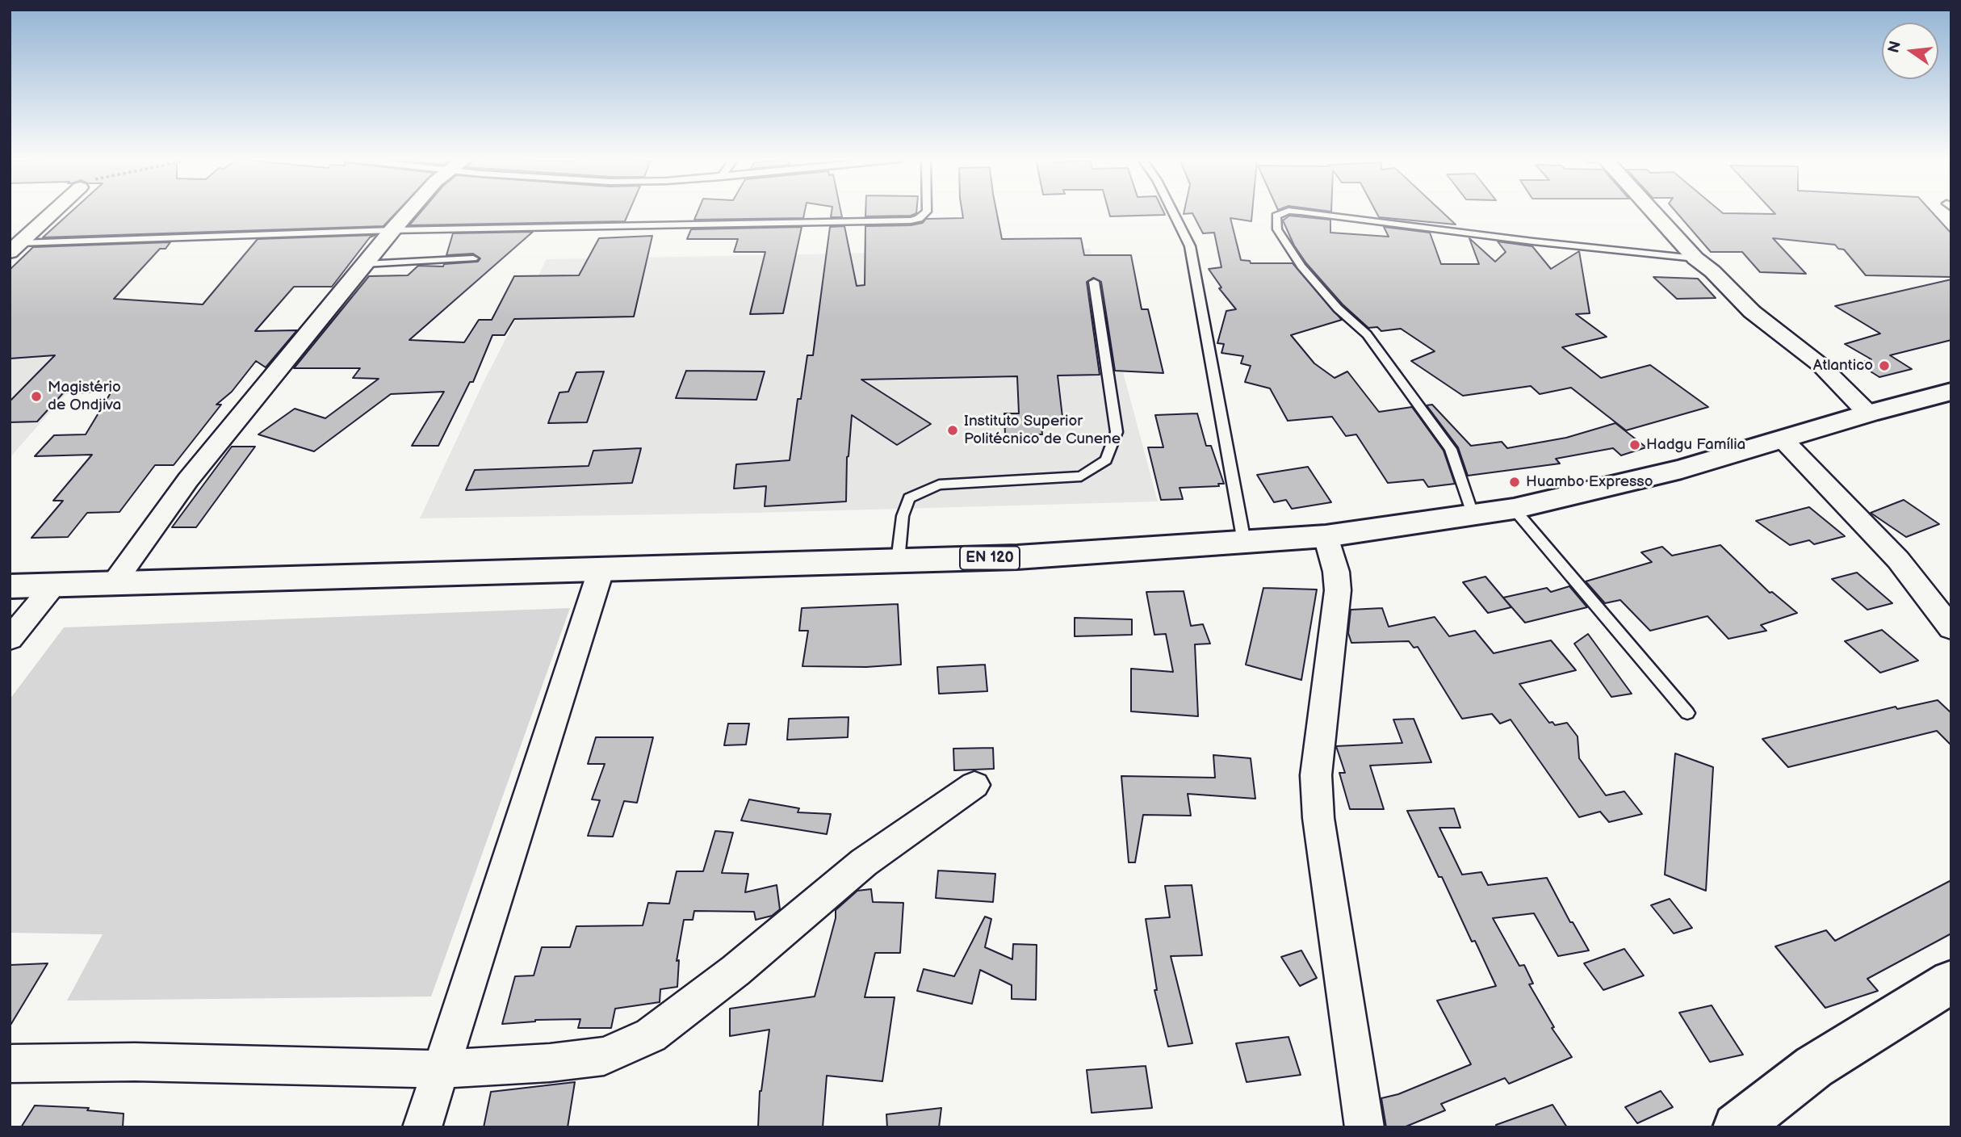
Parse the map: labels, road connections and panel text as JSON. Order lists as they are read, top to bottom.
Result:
{
  "streets": {
    "main road": ["EN 120"]
  },
  "places": [
    "Atlantico",
    "Magistério de Ondjiva",
    "Instituto Superior Politécnico de Cunene",
    "Hadgu Família",
    "Huambo Expresso"
  ],
  "north": "left"
}
